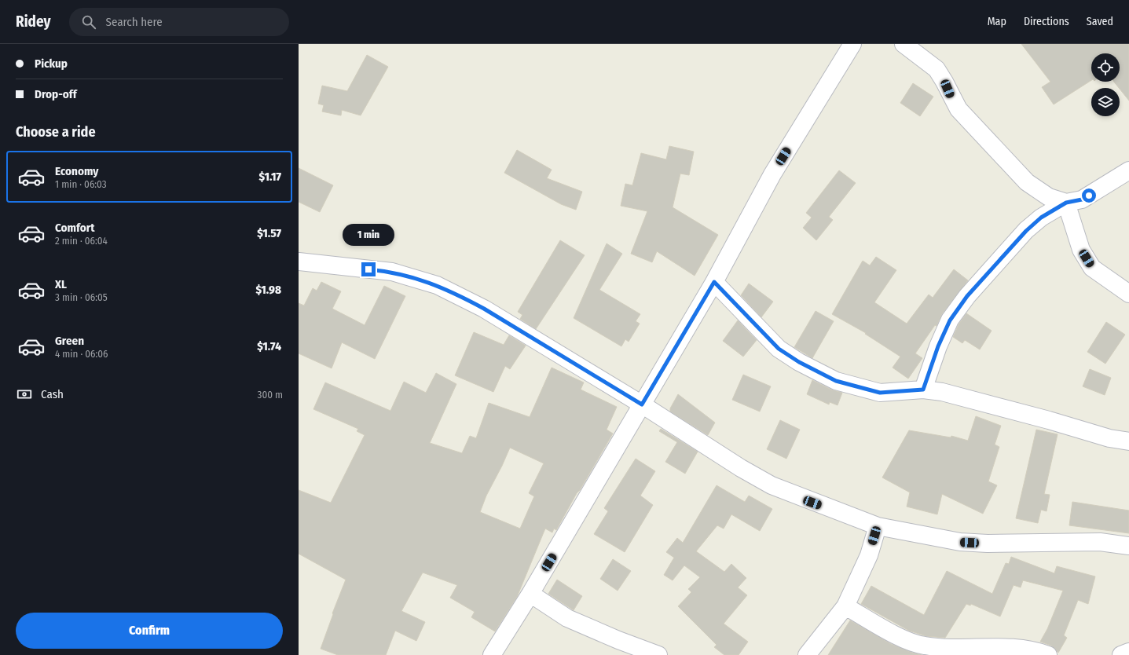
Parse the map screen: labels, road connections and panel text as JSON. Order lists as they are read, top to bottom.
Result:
{
  "page": {
    "header": "Ridey",
    "search": "Search here",
    "nav": ["Map", "Directions", "Saved"],
    "banner": ["Pickup", "Drop-off"],
    "heading": "Choose a ride",
    "list": [
      {
        "name": "Economy",
        "note": "1 min · 06:03",
        "value": "$1.17"
      },
      {
        "name": "Comfort",
        "note": "2 min · 06:04",
        "value": "$1.57"
      },
      {
        "name": "XL",
        "note": "3 min · 06:05",
        "value": "$1.98"
      },
      {
        "name": "Green",
        "note": "4 min · 06:06",
        "value": "$1.74"
      }
    ],
    "bubble": "1 min",
    "pay": ["Cash", "300 m"],
    "buttons": "Confirm"
  }
}
